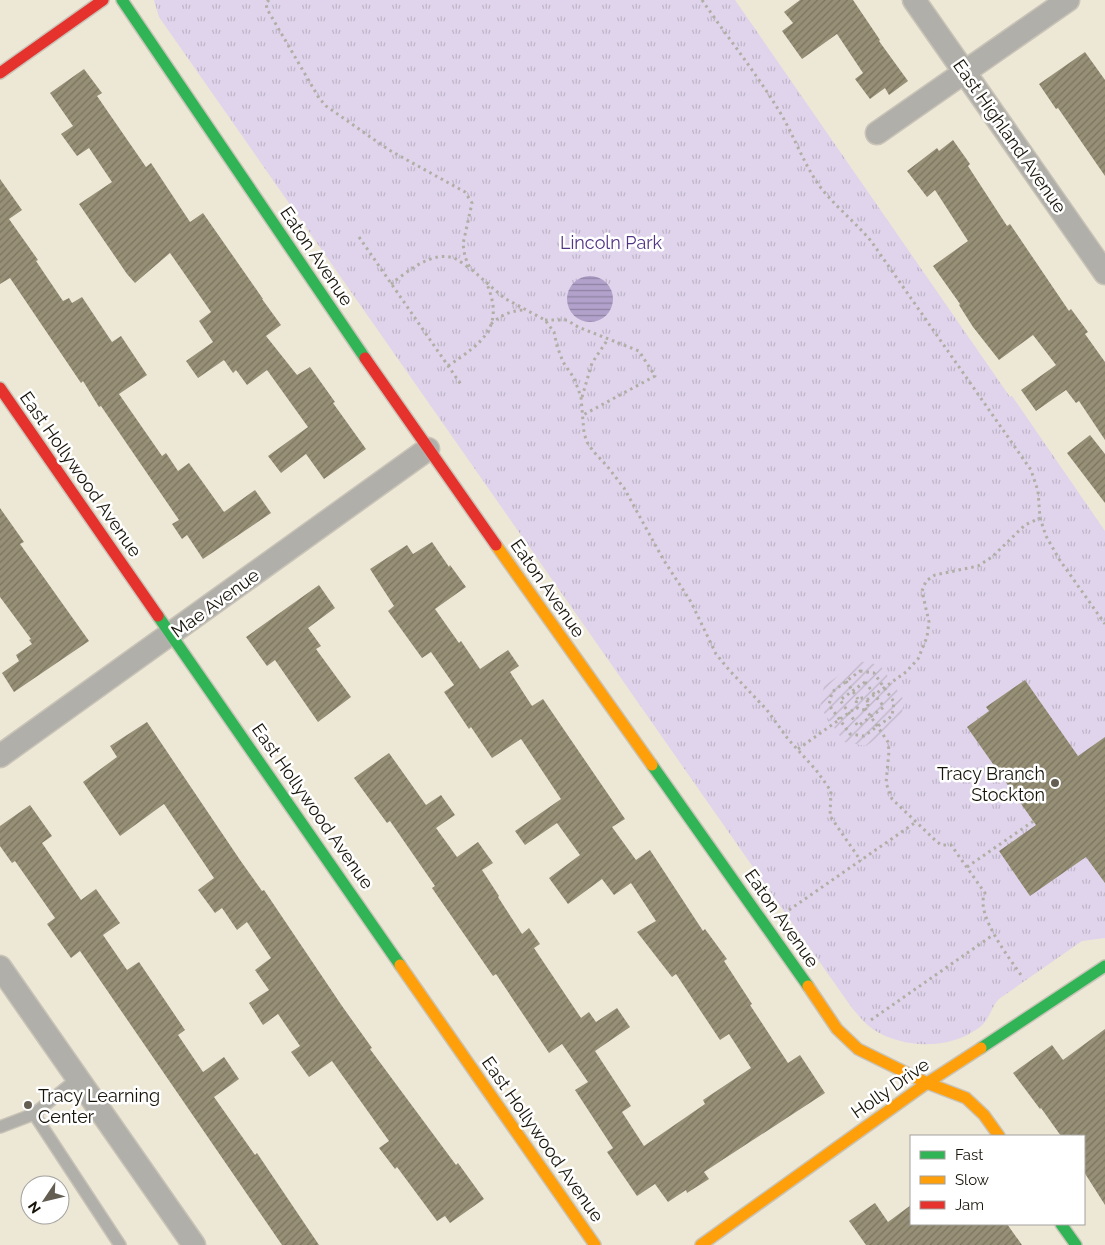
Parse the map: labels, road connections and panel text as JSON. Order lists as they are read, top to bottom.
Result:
{
  "streets": {
    "street": [
      "East Highland Avenue",
      "Eaton Avenue",
      "East Hollywood Avenue",
      "Mae Avenue",
      "Holly Drive"
    ]
  },
  "crossings": [
    ["Eaton Avenue", "Mae Avenue"],
    ["Eaton Avenue", "Holly Drive"],
    ["East Hollywood Avenue", "Mae Avenue"]
  ],
  "parks": ["Lincoln Park"],
  "places": ["Tracy Branch Stockton", "Tracy Learning Center"],
  "legend": ["Fast", "Slow", "Jam"],
  "north": "bottom left"
}
